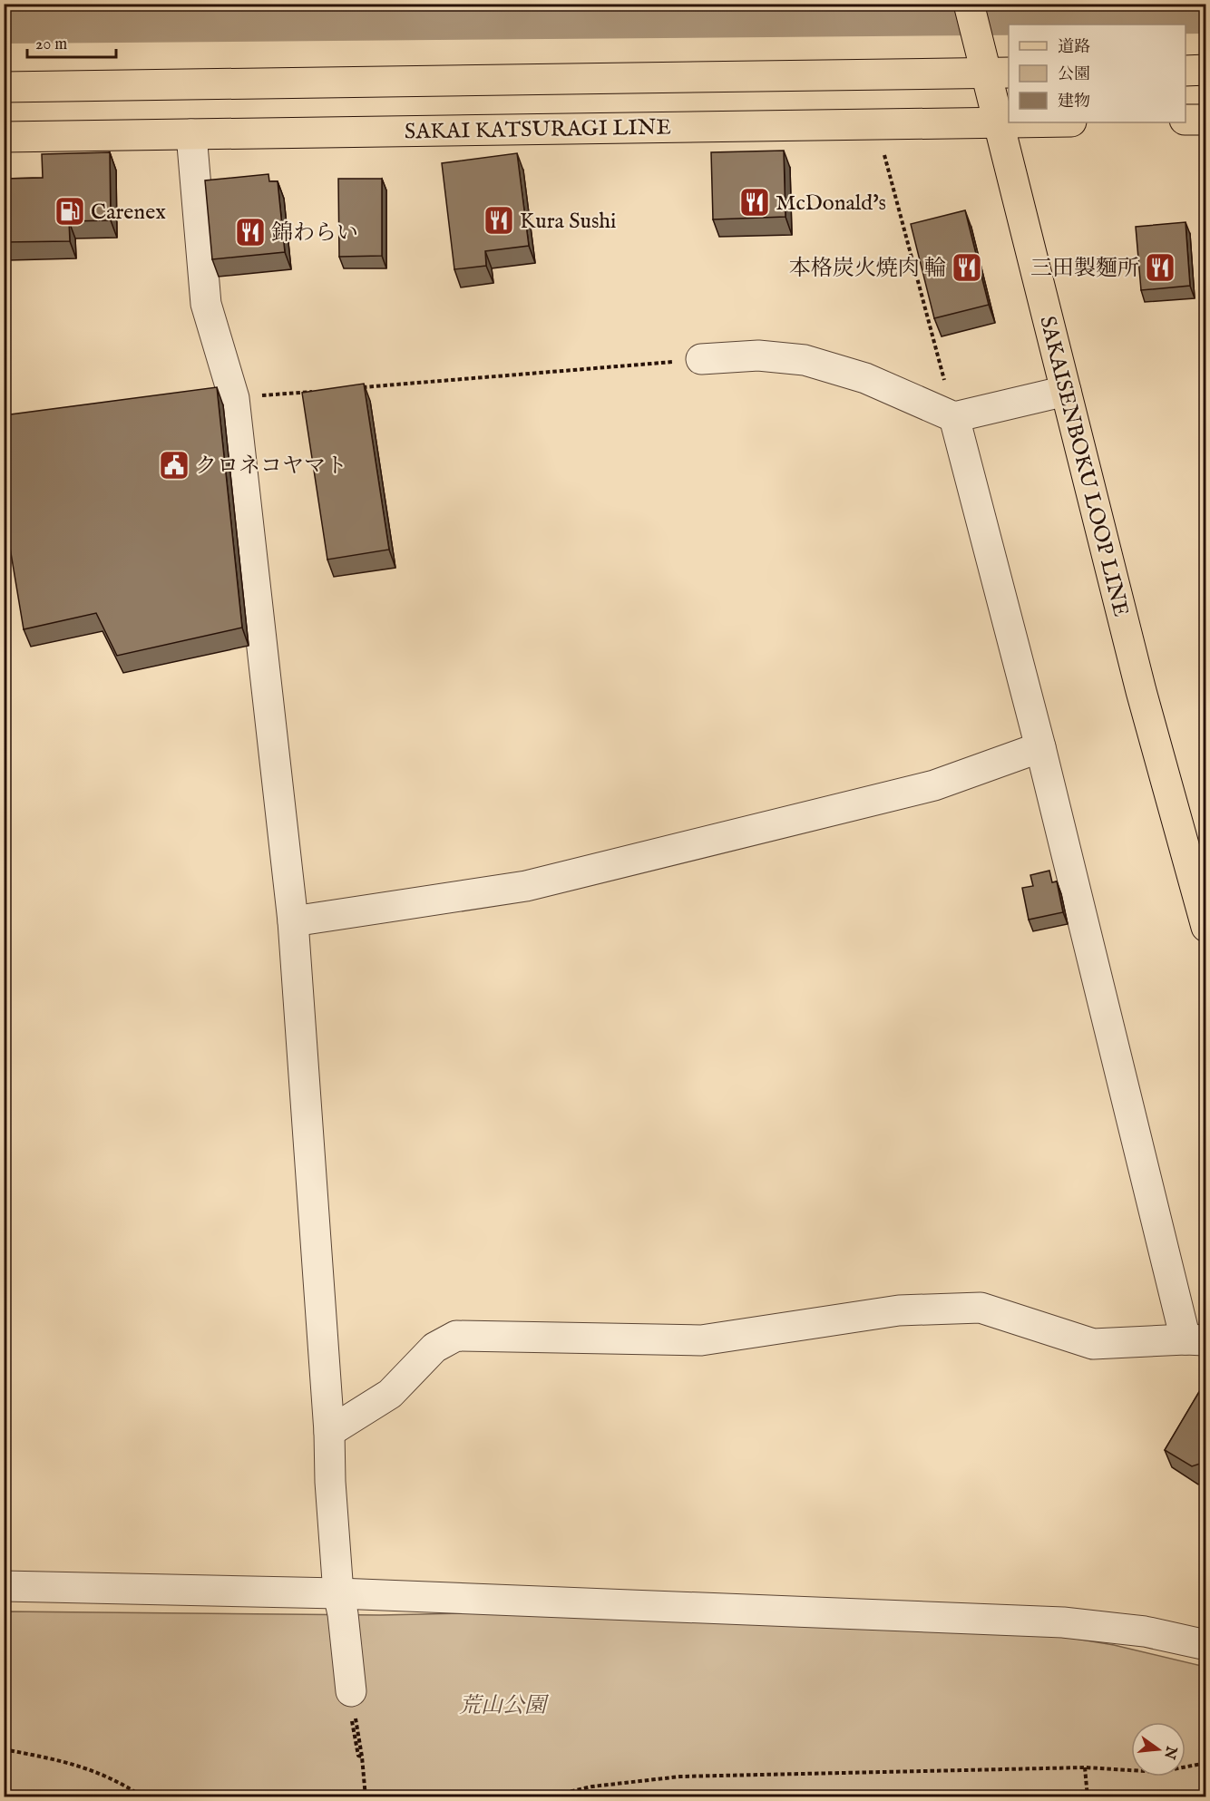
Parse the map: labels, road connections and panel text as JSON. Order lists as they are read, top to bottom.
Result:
{
  "streets": {
    "main road": ["SAKAI KATSURAGI LINE", "SAKAISENBOKU LOOP LINE"]
  },
  "crossings": [
    ["SAKAI KATSURAGI LINE", "SAKAISENBOKU LOOP LINE"]
  ],
  "parks": ["荒山公園"],
  "places": {
    "restaurant": [
      "McDonald's",
      "Kura Sushi",
      "錦わらい",
      "本格炭火焼肉 輪",
      "三田製麵所"
    ],
    "fuel station": ["Carenex"],
    "public building": ["クロネコヤマト"]
  },
  "legend": ["道路", "公園", "建物"],
  "scale_bar": "20 m",
  "north": "right"
}
